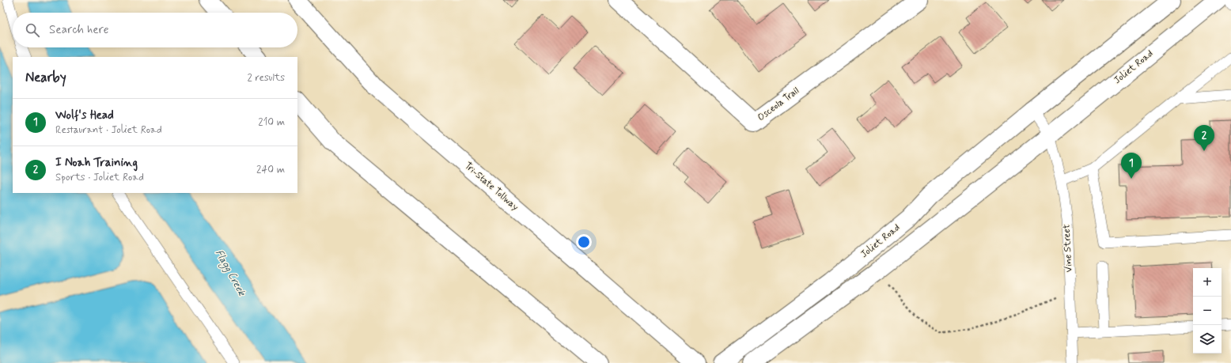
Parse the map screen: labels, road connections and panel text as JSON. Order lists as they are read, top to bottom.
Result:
{
  "streets": {
    "main road": ["Joliet Road", "Osceola Trail", "Tri-State Tollway"],
    "lane": ["Vine Street"]
  },
  "crossings": [
    ["Joliet Road", "Vine Street"]
  ],
  "water": ["Flagg Creek"],
  "page": {
    "search": "Search here",
    "heading": ["Nearby", "2 results"],
    "list": [
      {
        "mark": "1",
        "name": "Wolf's Head",
        "note": "Restaurant · Joliet Road",
        "value": "210 m"
      },
      {
        "mark": "2",
        "name": "I Noah Training",
        "note": "Sports · Joliet Road",
        "value": "240 m"
      }
    ],
    "pins": ["2", "1"],
    "map_buttons": ["+", "−"]
  }
}
